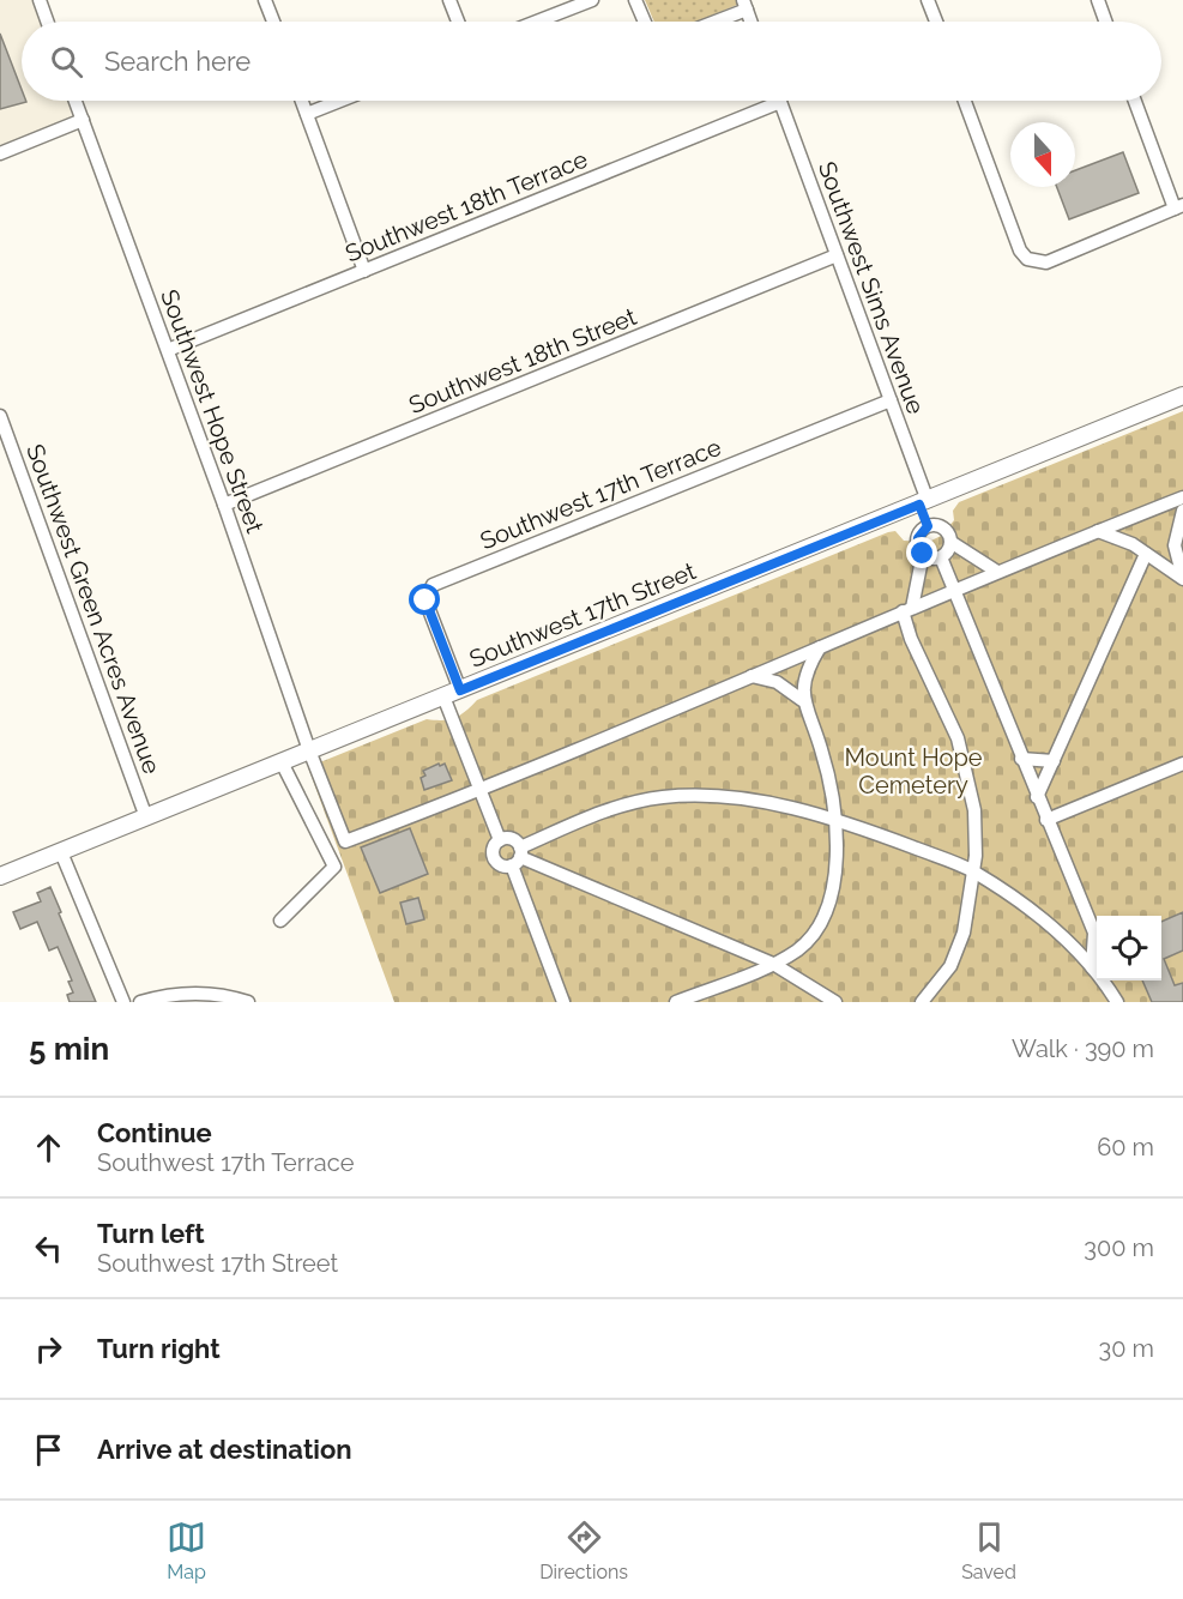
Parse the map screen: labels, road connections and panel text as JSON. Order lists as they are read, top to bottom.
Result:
{
  "streets": {
    "main road": ["Southwest 17th Street"],
    "street": [
      "Southwest 18th Terrace",
      "Southwest Sims Avenue",
      "Southwest 18th Street",
      "Southwest Hope Street",
      "Southwest 17th Terrace",
      "Southwest Green Acres Avenue"
    ]
  },
  "crossings": [
    ["Southwest 18th Terrace", "Southwest Sims Avenue"],
    ["Southwest 18th Terrace", "Southwest Hope Street"],
    ["Southwest Sims Avenue", "Southwest 18th Street"],
    ["Southwest Sims Avenue", "Southwest 17th Terrace"],
    ["Southwest Sims Avenue", "Southwest 17th Street"],
    ["Southwest 18th Street", "Southwest Hope Street"],
    ["Southwest Hope Street", "Southwest 17th Street"],
    ["Southwest 17th Terrace", "Southwest 17th Street"],
    ["Southwest Green Acres Avenue", "Southwest 17th Street"]
  ],
  "parks": ["Mount Hope Cemetery"],
  "north": "bottom",
  "page": {
    "search": "Search here",
    "heading": ["5 min", "Walk · 390 m"],
    "list": [
      ["Continue", "Southwest 17th Terrace", "60 m"],
      ["Turn left", "Southwest 17th Street", "300 m"],
      ["Turn right", "30 m"],
      "Arrive at destination"
    ],
    "nav": ["Map", "Directions", "Saved"]
  }
}
